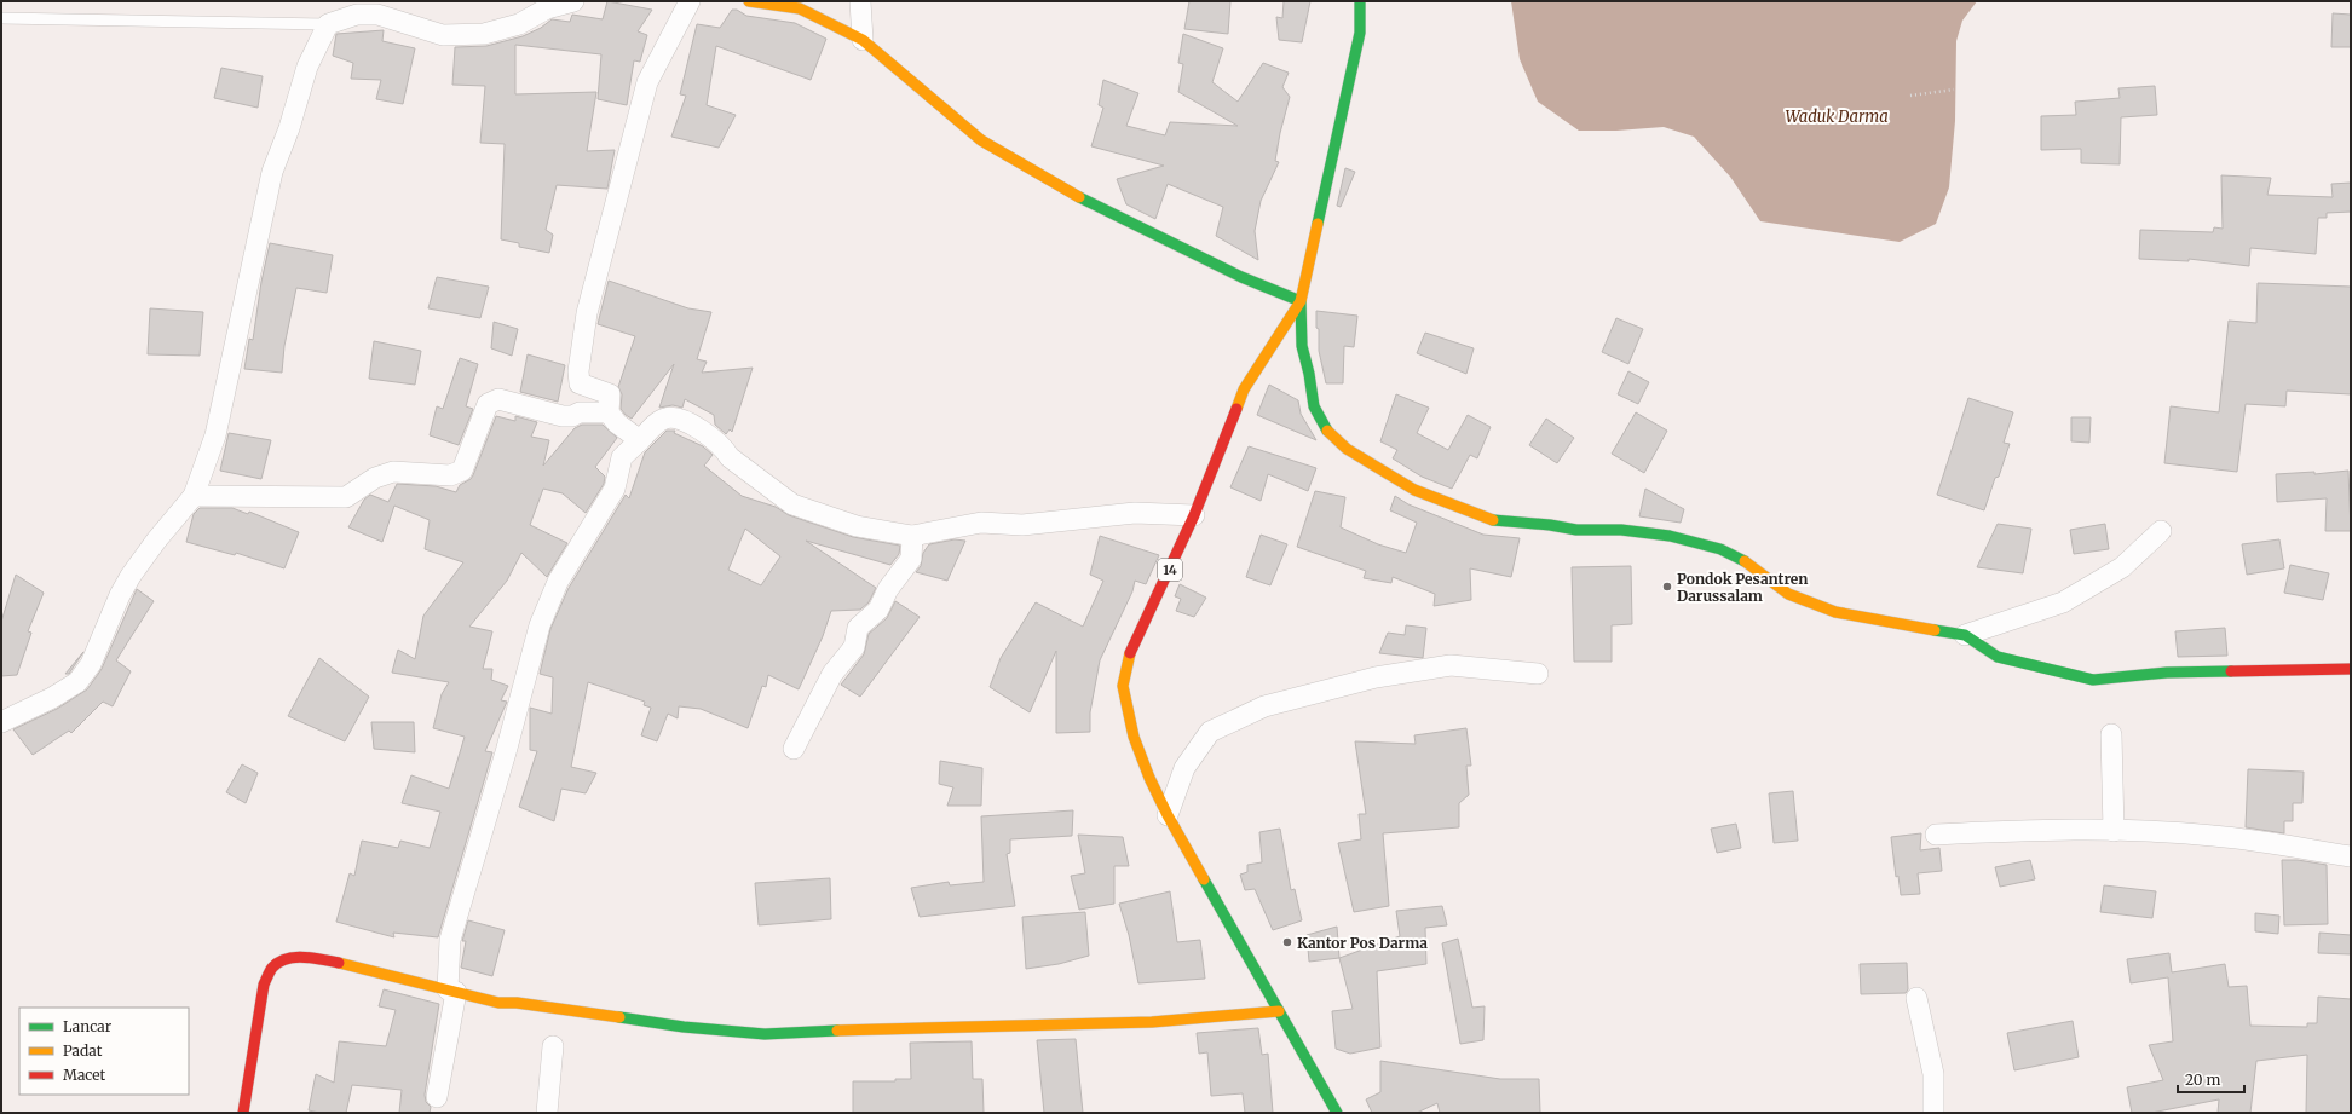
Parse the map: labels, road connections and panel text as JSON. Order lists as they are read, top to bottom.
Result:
{
  "streets": {
    "main road": ["14"]
  },
  "water": ["Waduk Darma"],
  "places": ["Pondok Pesantren Darussalam", "Kantor Pos Darma"],
  "legend": ["Lancar", "Padat", "Macet"],
  "scale_bar": "20 m"
}
